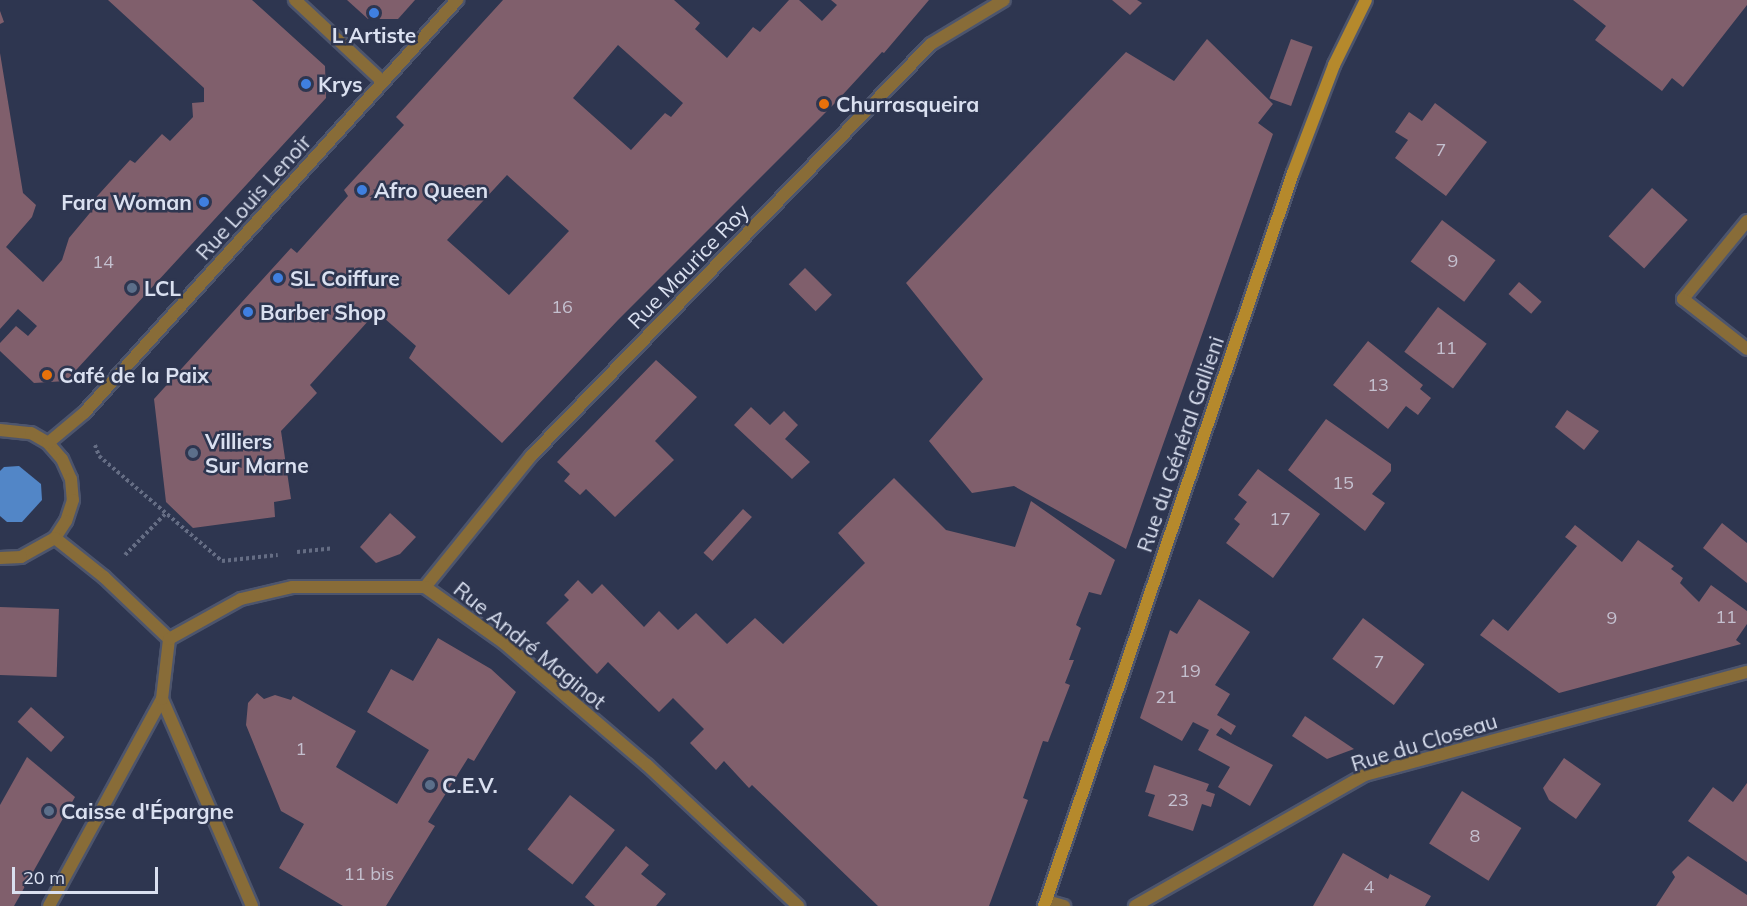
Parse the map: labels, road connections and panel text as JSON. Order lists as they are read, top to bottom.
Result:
{
  "streets": {
    "main road": ["Rue du Général Gallieni"],
    "street": [
      "Rue Louis Lenoir",
      "Rue Maurice Roy",
      "Rue André Maginot",
      "Rue du Closeau"
    ]
  },
  "crossings": [
    ["Rue Maurice Roy", "Rue André Maginot"]
  ],
  "places": [
    "L'Artiste",
    "Krys",
    "Churrasqueira",
    "Afro Queen",
    "Fara Woman",
    "SL Coiffure",
    "LCL",
    "Barber Shop",
    "Café de la Paix",
    "Villiers Sur Marne",
    "C.E.V.",
    "Caisse d'Épargne"
  ],
  "house_numbers": [
    "7",
    "9",
    "14",
    "16",
    "11",
    "13",
    "15",
    "17",
    "11",
    "9",
    "7",
    "19",
    "21",
    "1",
    "23",
    "8",
    "11 bis",
    "4"
  ],
  "scale_bar": "20 m"
}
